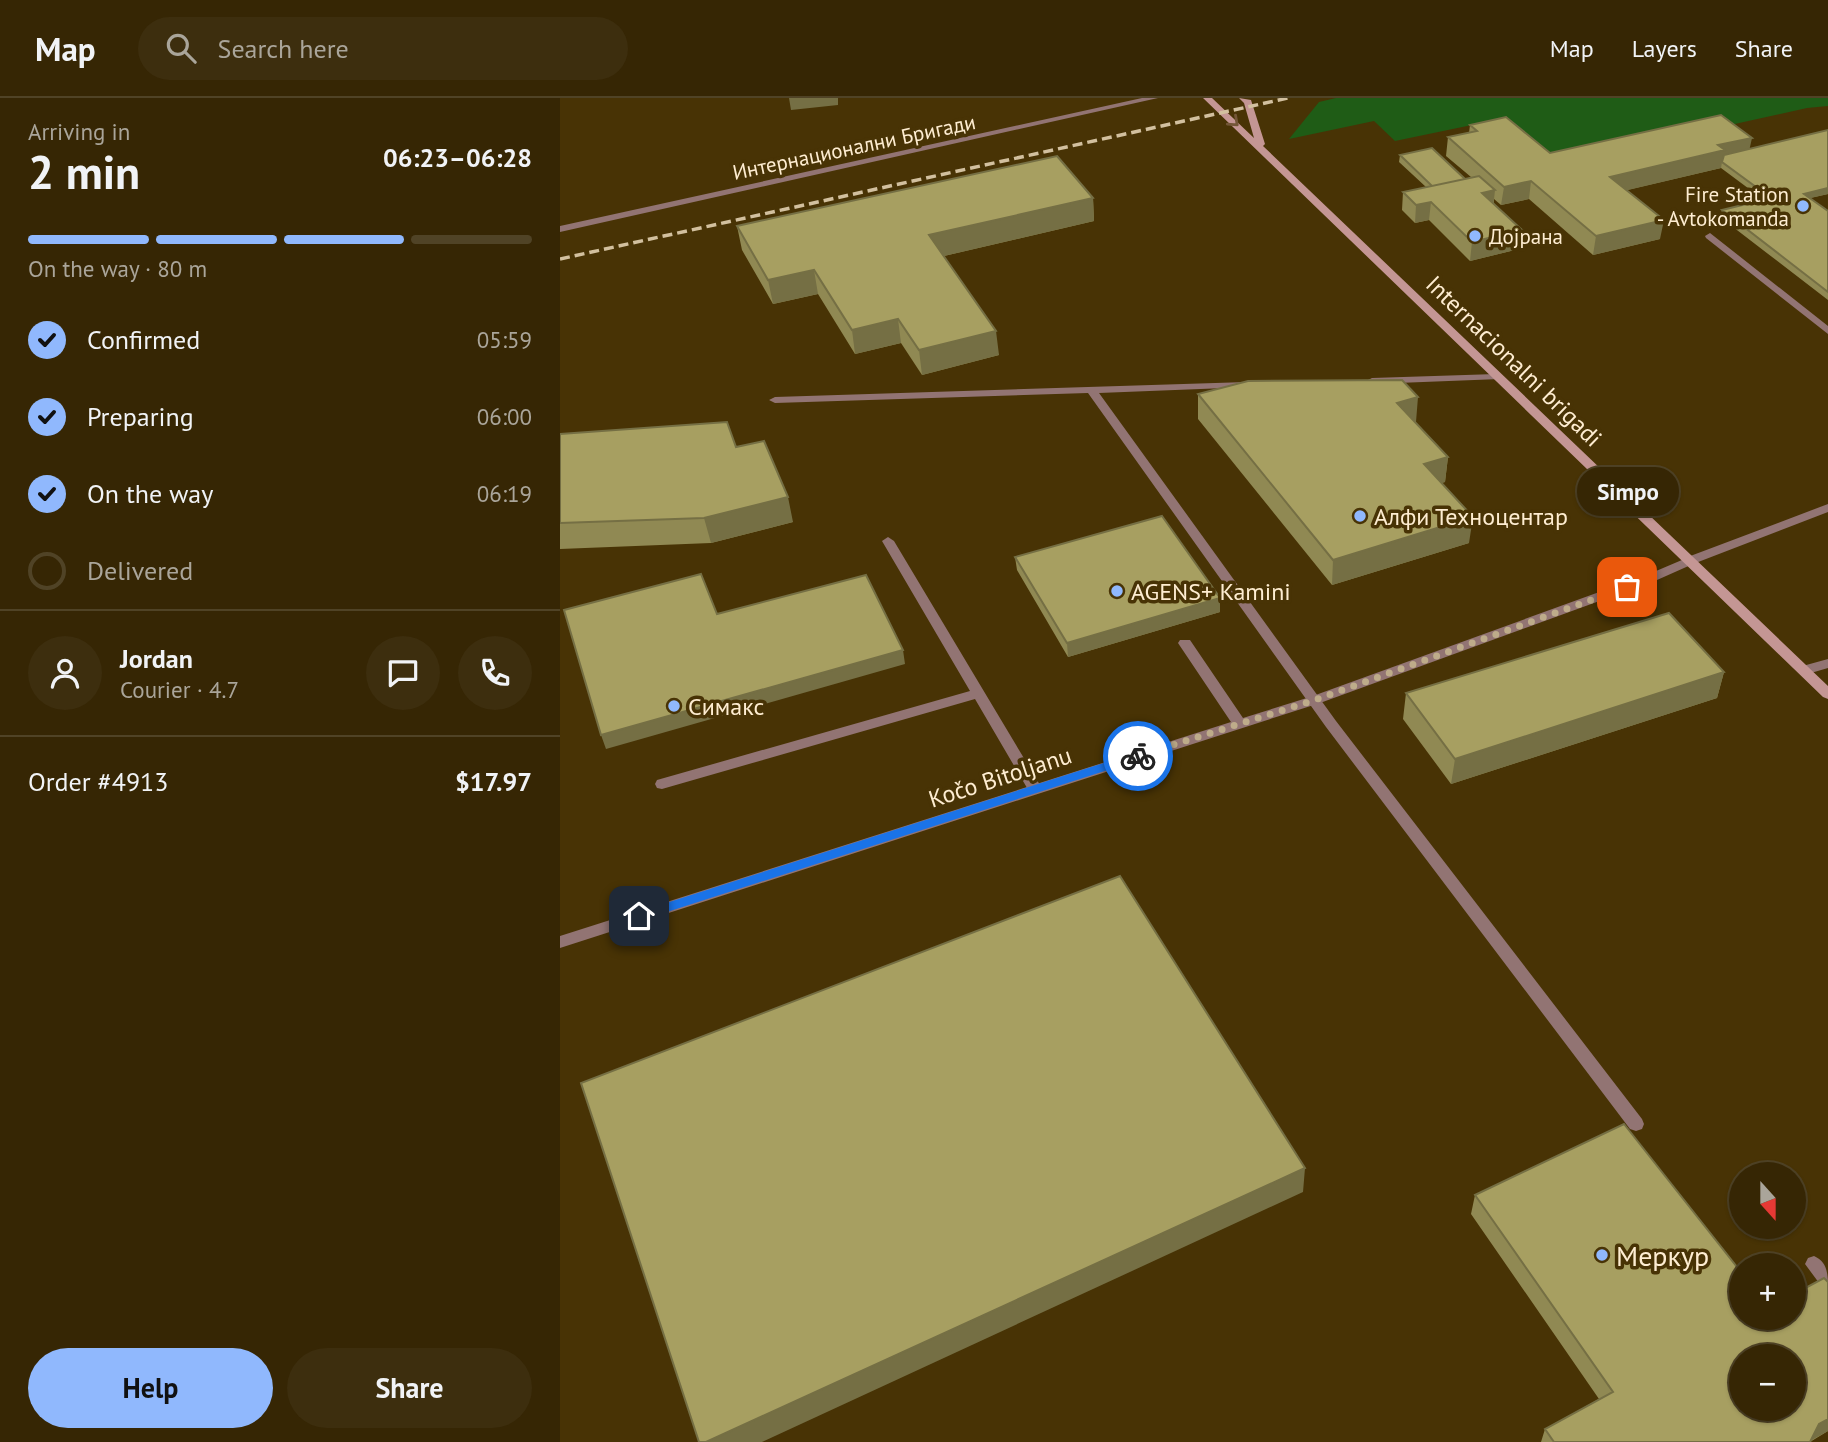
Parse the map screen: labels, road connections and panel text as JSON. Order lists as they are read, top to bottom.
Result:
{
  "streets": {
    "street": ["Интернационални Бригади", "Internacionalni brigadi", "Kočo Bitoljanu"]
  },
  "crossings": [
    ["Internacionalni brigadi", "Kočo Bitoljanu"]
  ],
  "places": [
    "Fire Station - Avtokomanda",
    "Дојрана",
    "Алфи Техноцентар",
    "Simpo",
    "AGENS+ Kamini",
    "Симакс",
    "Меркур"
  ],
  "north": "bottom",
  "page": {
    "header": "Map",
    "search": "Search here",
    "nav": ["Map", "Layers", "Share"],
    "heading": ["2 min", "Arriving in", "06:23–06:28"],
    "panel": [
      "Jordan",
      "Courier · 4.7",
      "Order #4913",
      "$17.97"
    ],
    "bar": "On the way · 80 m",
    "list": [
      ["Confirmed", "05:59"],
      ["Preparing", "06:00"],
      ["On the way", "06:19"],
      "Delivered"
    ],
    "bubble": "Simpo",
    "map_buttons": ["+", "−"],
    "buttons": ["Help", "Share"]
  }
}
